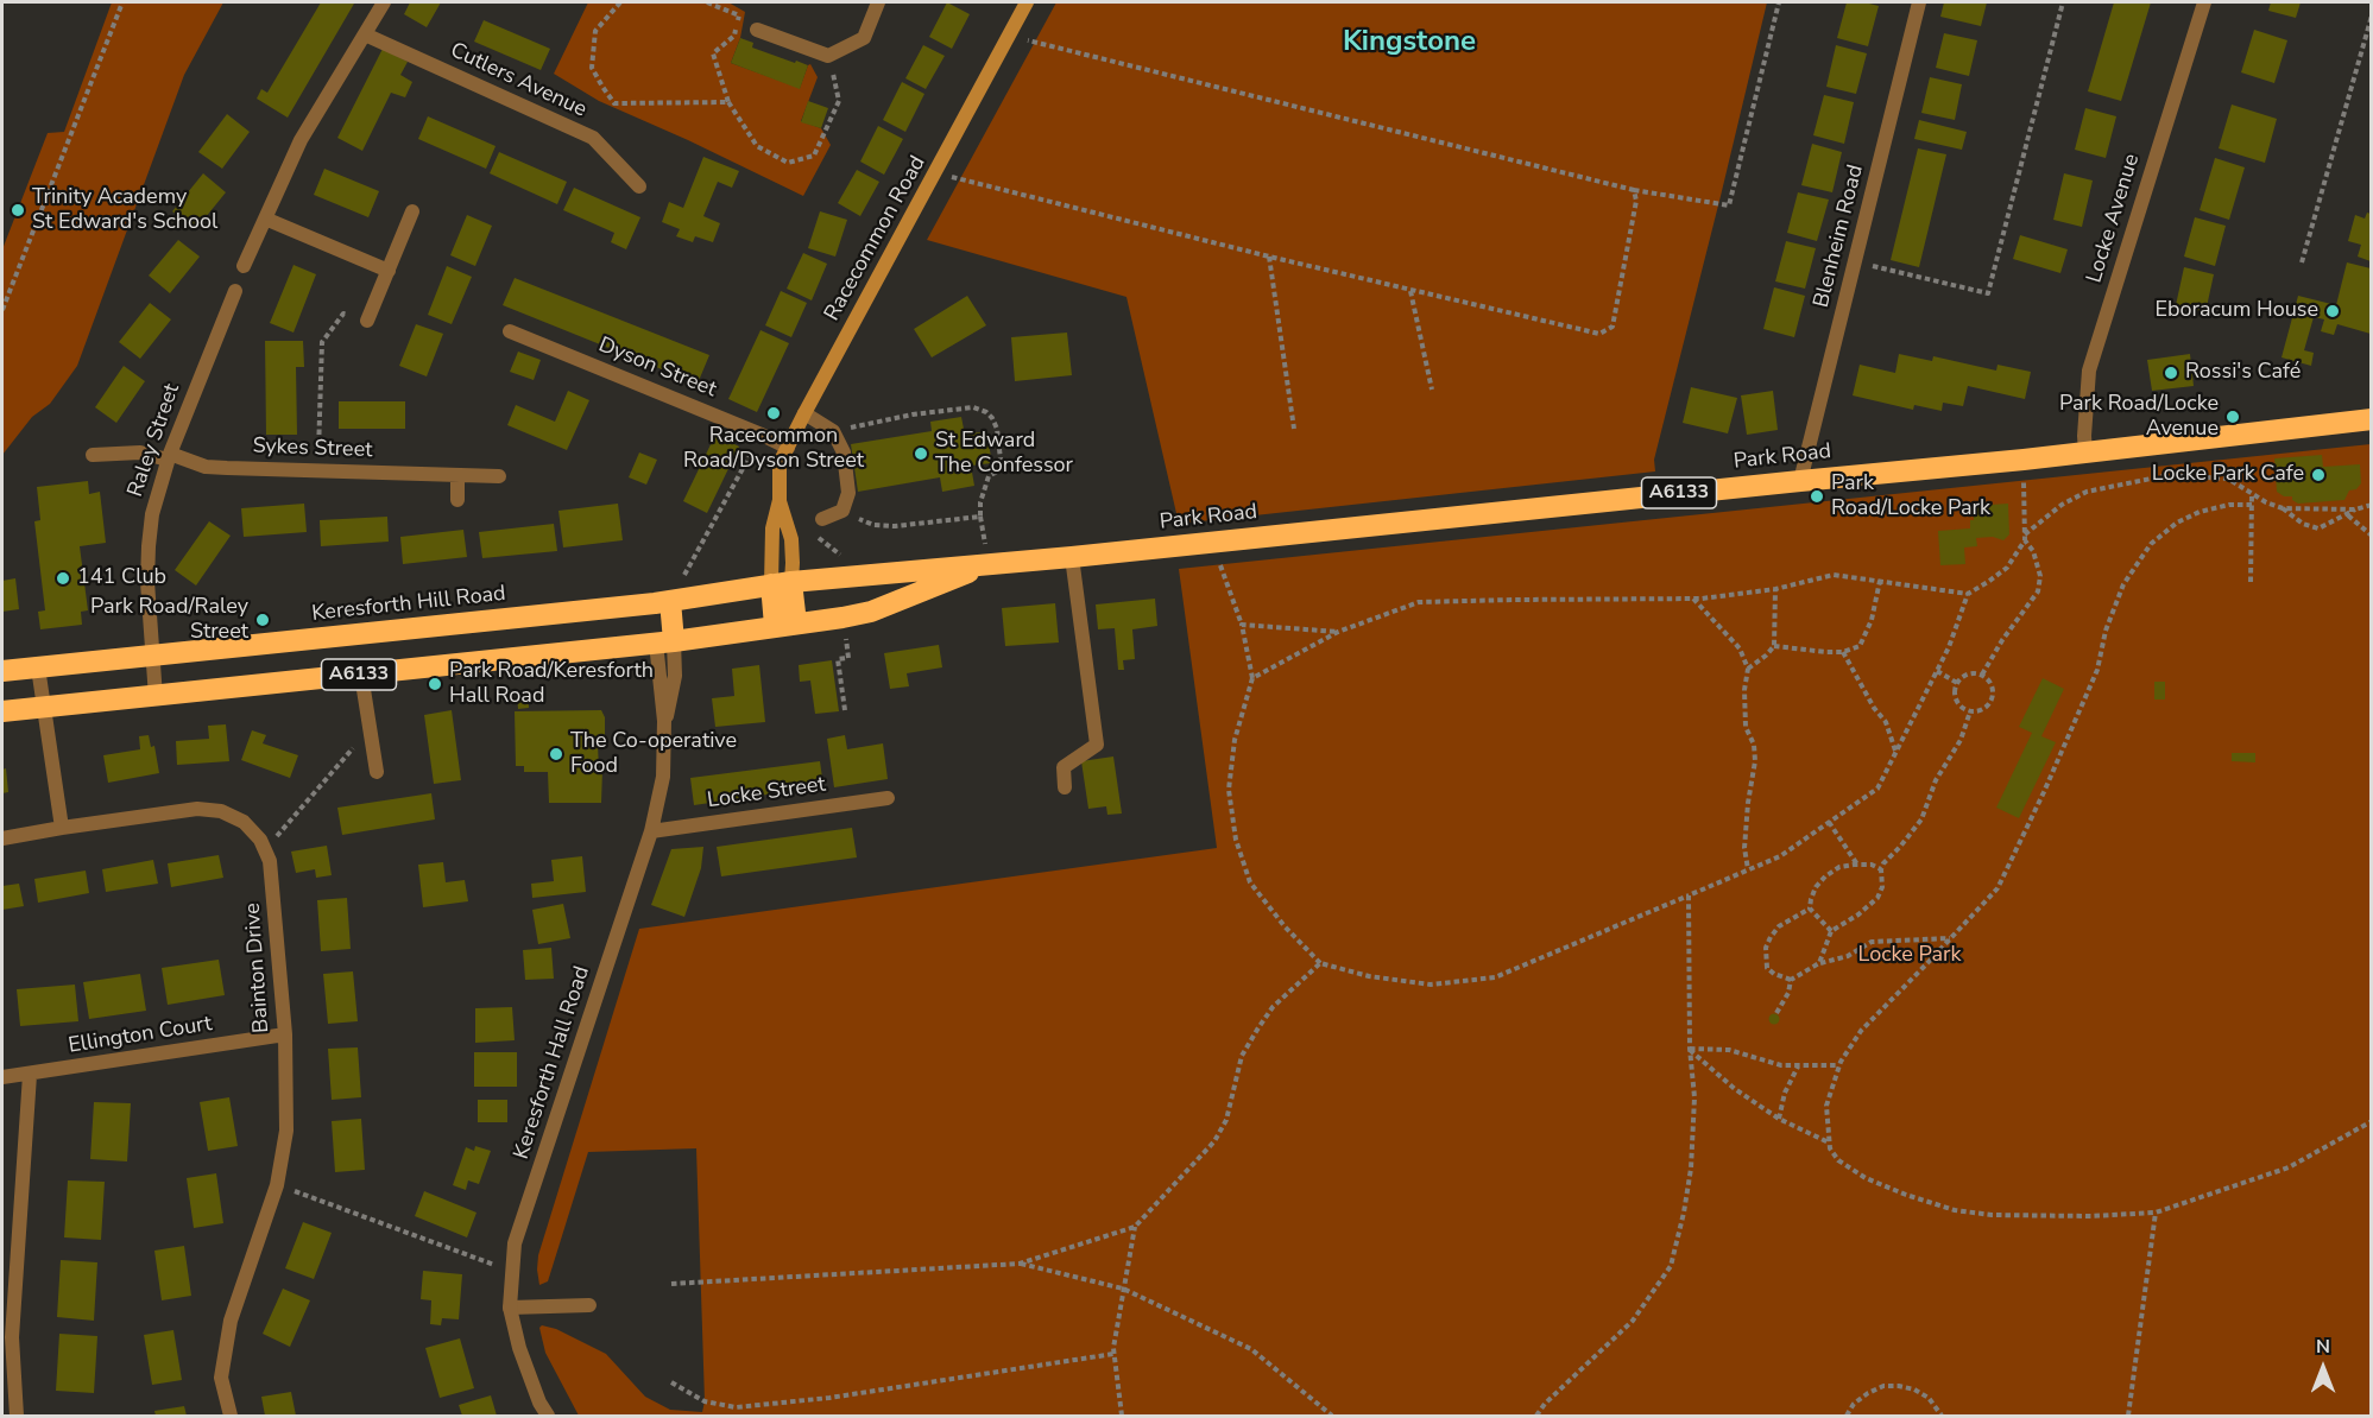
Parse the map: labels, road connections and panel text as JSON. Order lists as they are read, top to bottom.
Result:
{
  "streets": {
    "highway": ["Park Road", "A6133", "Keresforth Hill Road"],
    "street": [
      "Cutlers Avenue",
      "Locke Avenue",
      "Blenheim Road",
      "Racecommon Road",
      "Dyson Street",
      "Raley Street",
      "Sykes Street",
      "Locke Street",
      "Bainton Drive",
      "Ellington Court",
      "Keresforth Hall Road"
    ]
  },
  "crossings": [
    ["Locke Avenue", "Park Road"],
    ["Blenheim Road", "Park Road"],
    ["Racecommon Road", "Dyson Street"],
    ["Racecommon Road", "Park Road"],
    ["Raley Street", "Sykes Street"],
    ["Raley Street", "Keresforth Hill Road"],
    ["Park Road", "A6133"],
    ["Park Road", "Keresforth Hill Road"],
    ["Park Road", "Keresforth Hall Road"],
    ["A6133", "Keresforth Hall Road"],
    ["Locke Street", "Keresforth Hall Road"],
    ["Bainton Drive", "Ellington Court"]
  ],
  "districts": ["Kingstone"],
  "parks": ["Locke Park"],
  "places": [
    "Trinity Academy St Edward's School",
    "Eboracum House",
    "Rossi's Café",
    "Racecommon Road/Dyson Street",
    "Park Road/Locke Avenue",
    "St Edward The Confessor",
    "Locke Park Cafe",
    "Park Road/Locke Park",
    "141 Club",
    "Park Road/Raley Street",
    "Park Road/Keresforth Hall Road",
    "The Co-operative Food"
  ],
  "north": "top"
}
